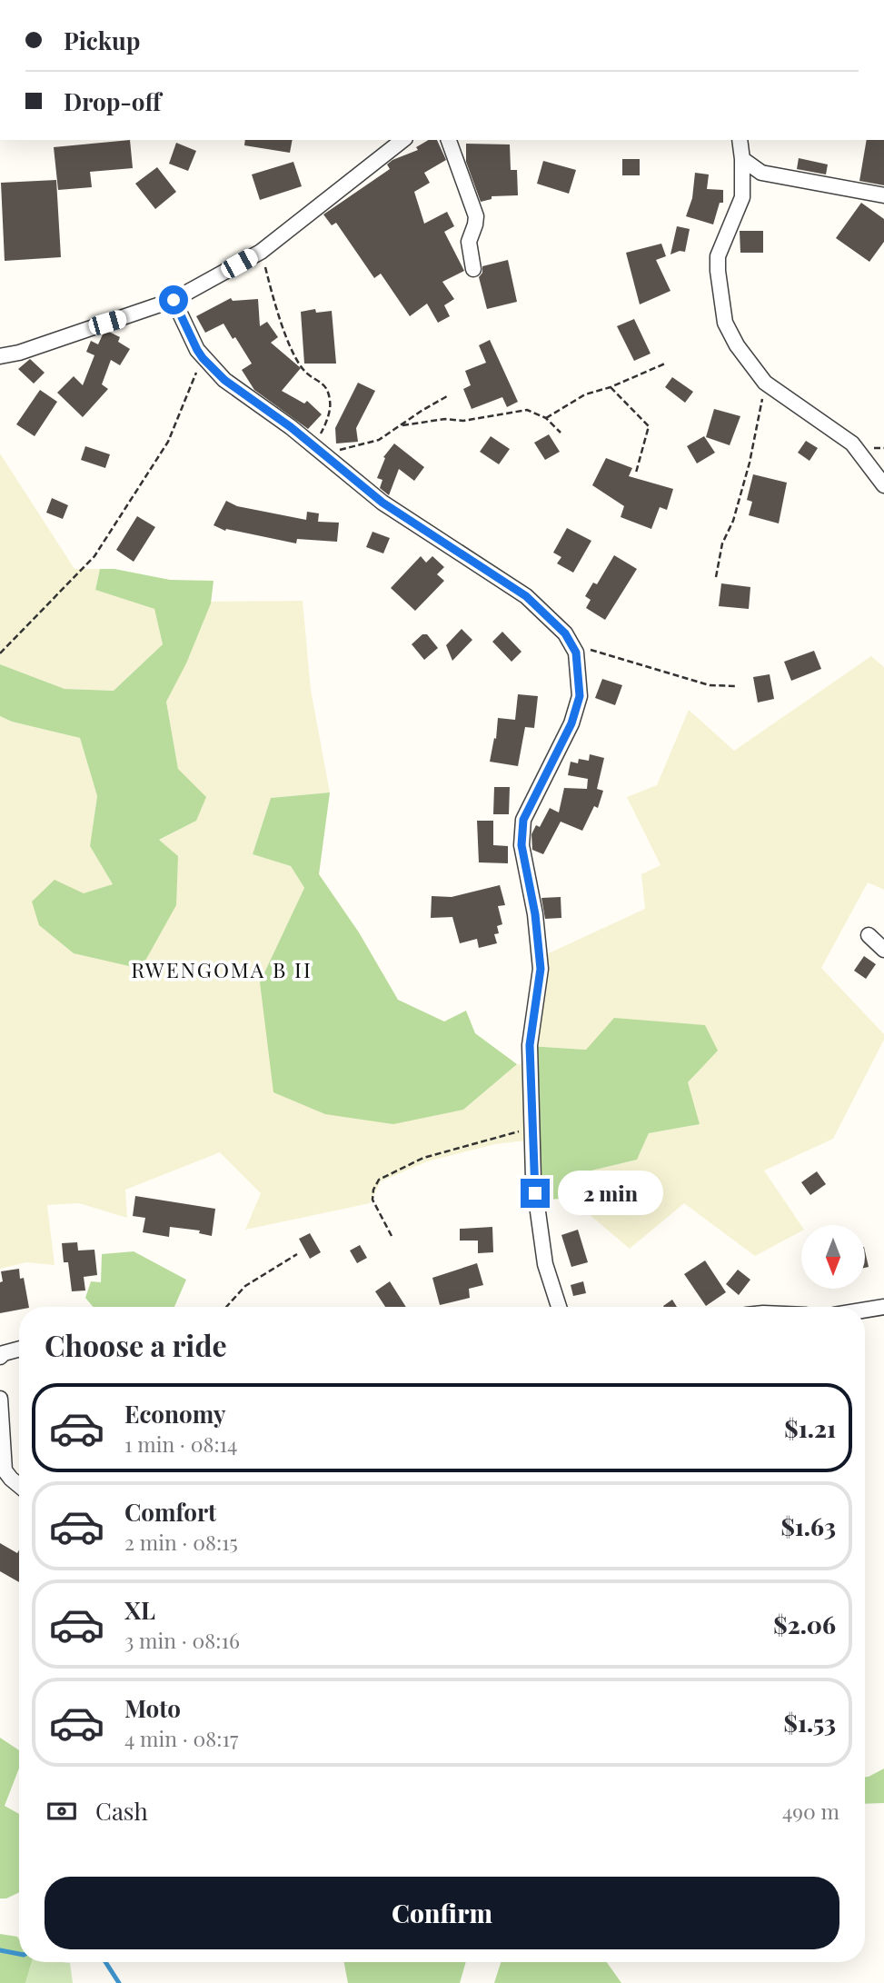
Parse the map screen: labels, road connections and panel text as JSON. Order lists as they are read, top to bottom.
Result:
{
  "districts": ["RWENGOMA B II"],
  "north": "bottom",
  "page": {
    "banner": ["Pickup", "Drop-off"],
    "bubble": "2 min",
    "heading": "Choose a ride",
    "list": [
      {
        "name": "Economy",
        "note": "1 min · 08:14",
        "value": "$1.21"
      },
      {
        "name": "Comfort",
        "note": "2 min · 08:15",
        "value": "$1.63"
      },
      {
        "name": "XL",
        "note": "3 min · 08:16",
        "value": "$2.06"
      },
      {
        "name": "Moto",
        "note": "4 min · 08:17",
        "value": "$1.53"
      }
    ],
    "pay": ["Cash", "490 m"],
    "buttons": "Confirm"
  }
}
